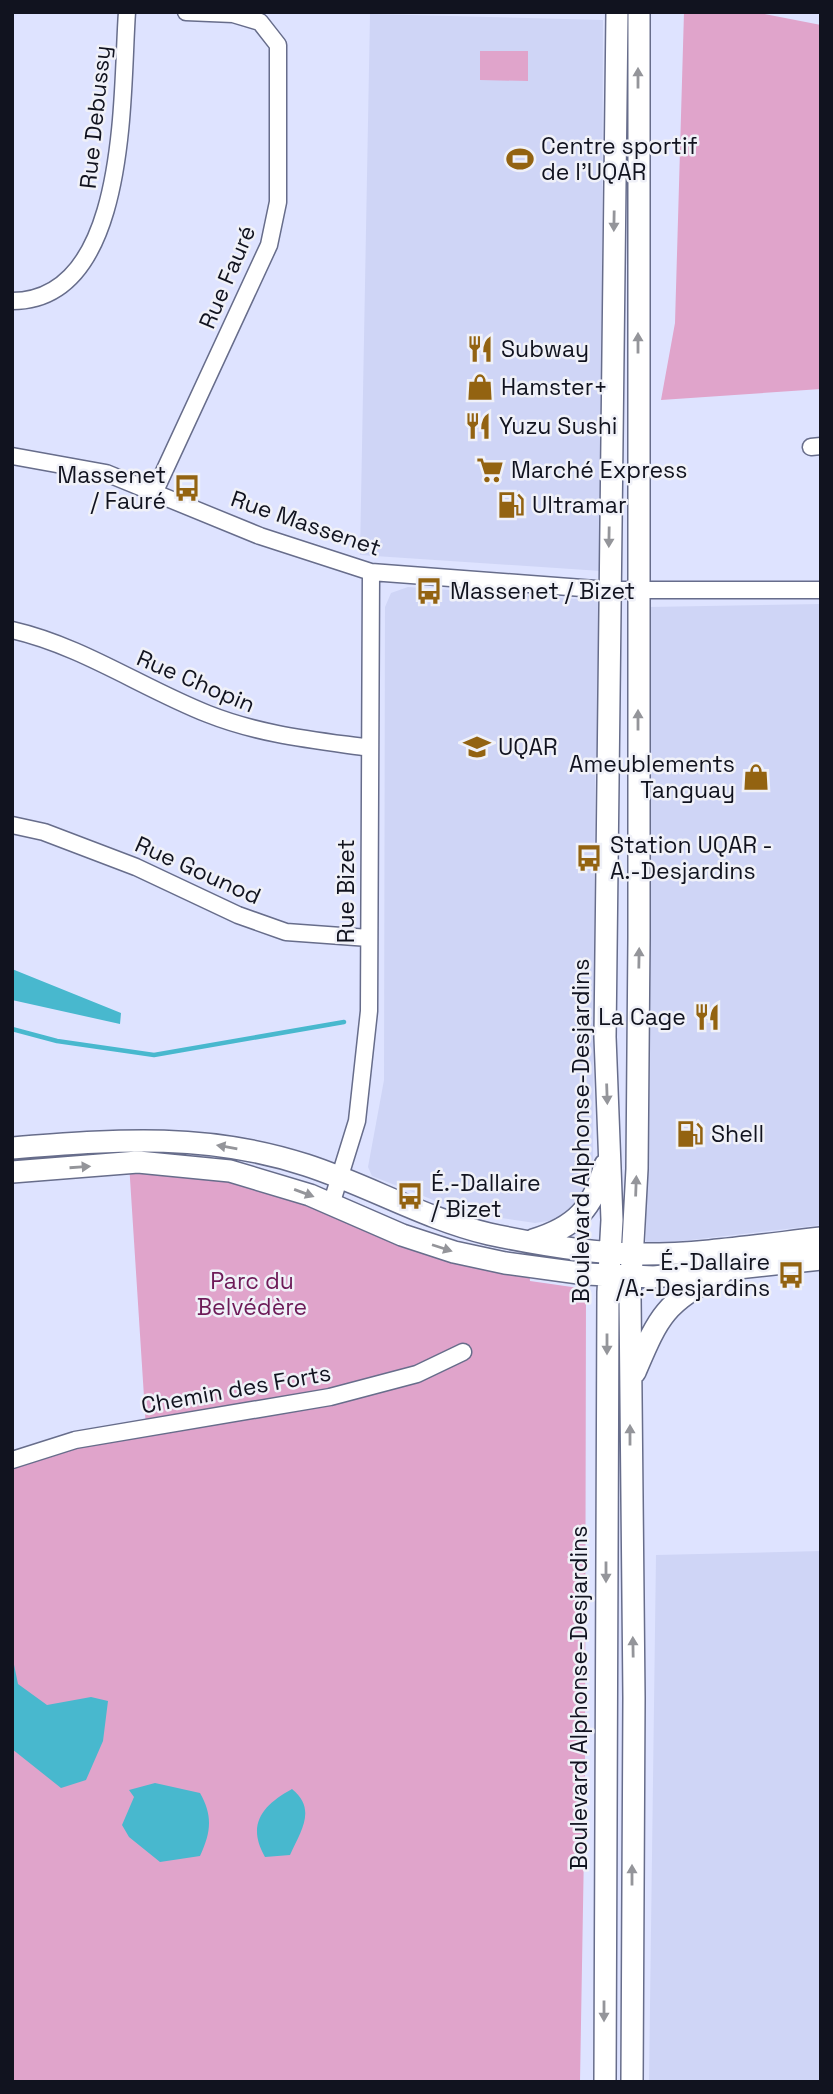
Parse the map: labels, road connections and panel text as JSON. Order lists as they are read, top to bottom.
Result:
{
  "streets": {
    "main road": ["Boulevard Alphonse-Desjardins"],
    "street": [
      "Rue Debussy",
      "Rue Fauré",
      "Rue Massenet",
      "Rue Chopin",
      "Rue Gounod",
      "Rue Bizet",
      "Chemin des Forts"
    ]
  },
  "crossings": [
    ["Rue Fauré", "Rue Massenet"],
    ["Rue Massenet", "Rue Bizet"],
    ["Rue Massenet", "Boulevard Alphonse-Desjardins"],
    ["Rue Chopin", "Rue Bizet"],
    ["Rue Gounod", "Rue Bizet"]
  ],
  "parks": ["Parc du Belvédère"],
  "places": {
    "sports": ["Centre sportif de l'UQAR"],
    "restaurant": ["Subway", "Yuzu Sushi", "La Cage"],
    "shop": ["Hamster+", "Ameublements Tanguay"],
    "supermarket": ["Marché Express"],
    "bus stop": [
      "Massenet / Fauré",
      "Massenet / Bizet",
      "Station UQAR - A.-Desjardins",
      "É.-Dallaire / Bizet",
      "É.-Dallaire /A.-Desjardins"
    ],
    "fuel station": ["Ultramar", "Shell"],
    "school or university": ["UQAR"]
  }
}
